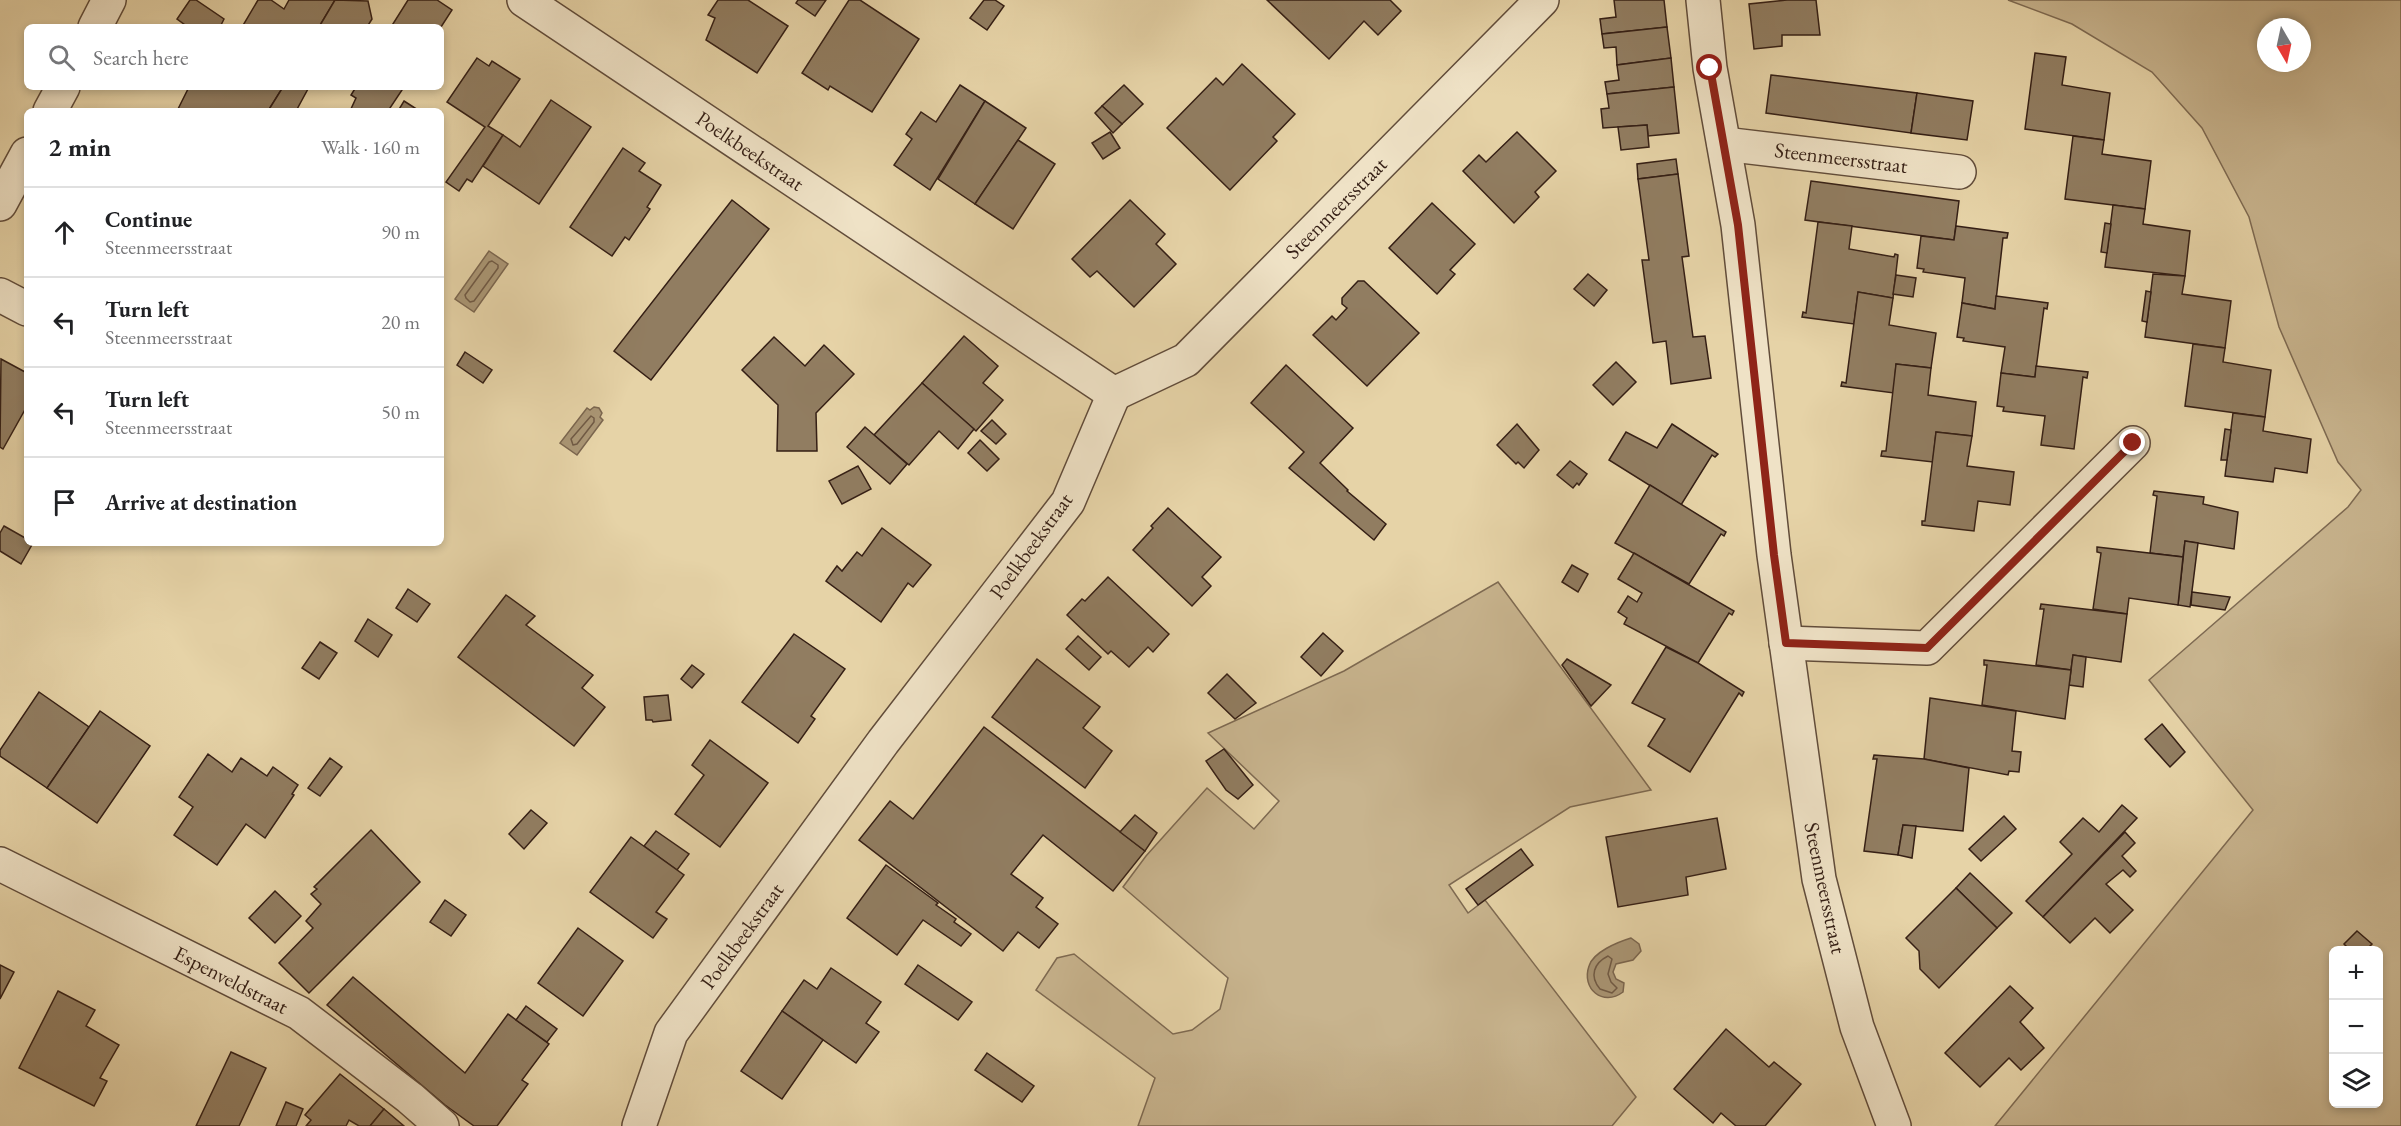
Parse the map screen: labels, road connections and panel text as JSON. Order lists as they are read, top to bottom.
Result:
{
  "streets": {
    "street": ["Poelkbeekstraat", "Steenmeersstraat", "Espenveldstraat"]
  },
  "crossings": [
    ["Poelkbeekstraat", "Steenmeersstraat"]
  ],
  "north": "bottom",
  "page": {
    "search": "Search here",
    "heading": ["2 min", "Walk · 160 m"],
    "list": [
      ["Continue", "Steenmeersstraat", "90 m"],
      ["Turn left", "Steenmeersstraat", "20 m"],
      ["Turn left", "Steenmeersstraat", "50 m"],
      "Arrive at destination"
    ],
    "map_buttons": ["+", "−"]
  }
}
